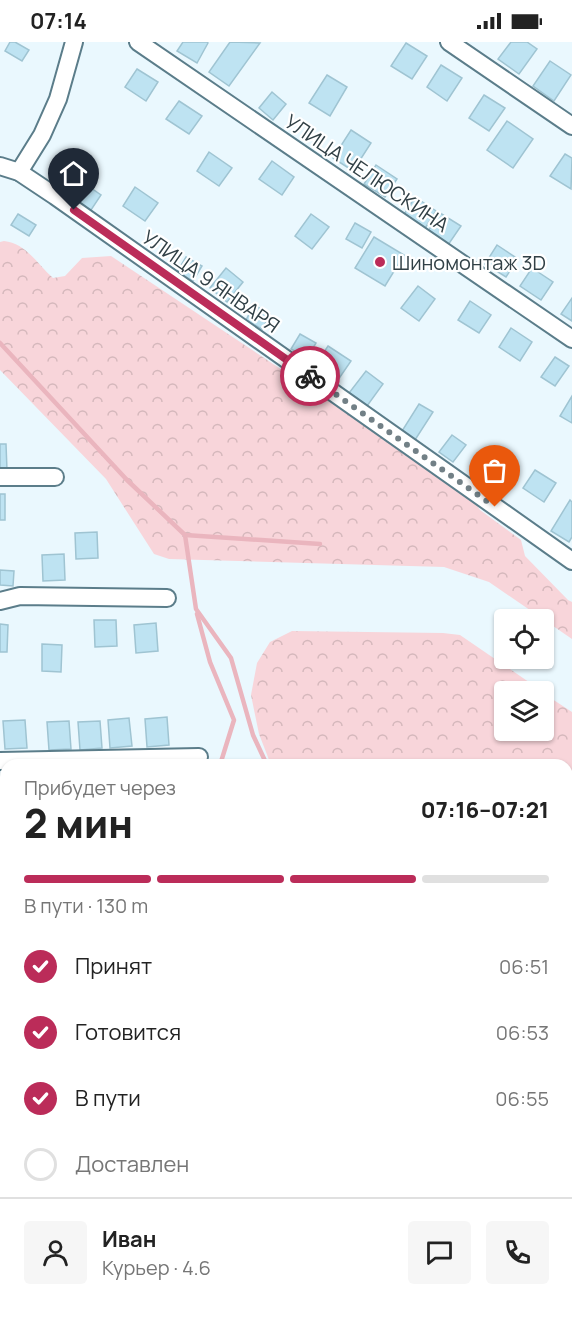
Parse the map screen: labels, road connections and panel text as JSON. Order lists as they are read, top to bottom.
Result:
{
  "streets": {
    "street": ["УЛИЦА ЧЕЛЮСКИНА", "УЛИЦА 9 ЯНВАРЯ"]
  },
  "places": ["Шиномонтаж 3D"],
  "page": {
    "status": "07:14",
    "heading": ["2 мин", "Прибудет через", "07:16–07:21"],
    "panel": ["Иван", "Курьер · 4.6"],
    "bar": "В пути · 130 m",
    "list": [
      ["Принят", "06:51"],
      ["Готовится", "06:53"],
      ["В пути", "06:55"],
      "Доставлен"
    ]
  }
}
